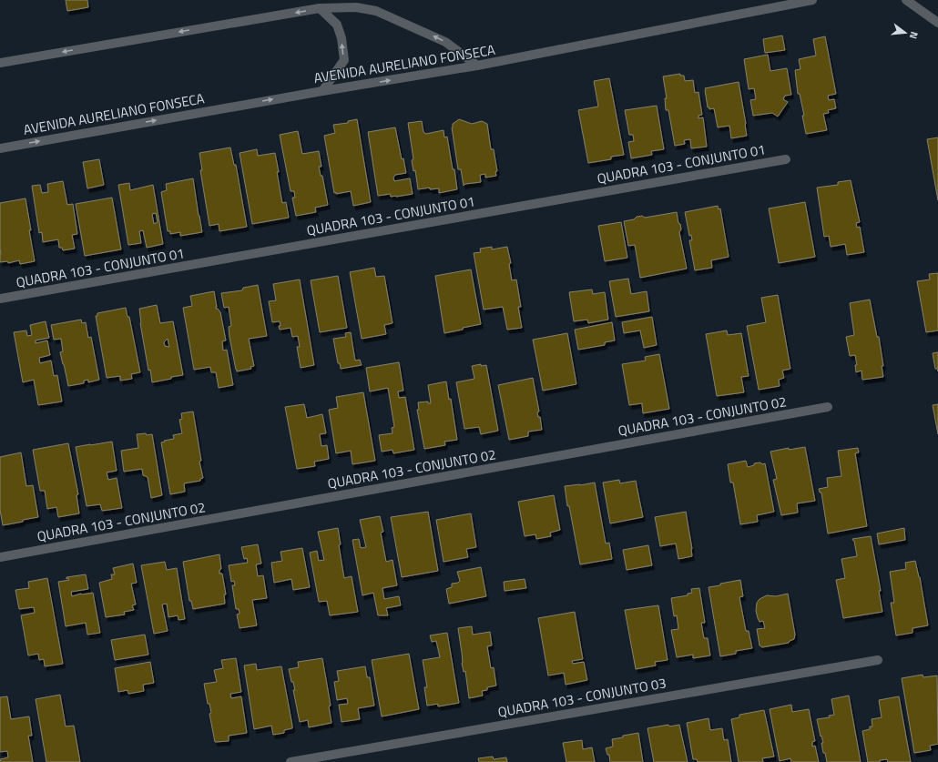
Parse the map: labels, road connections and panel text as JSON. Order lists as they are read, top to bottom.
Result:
{
  "streets": {
    "street": [
      "AVENIDA AURELIANO FONSECA",
      "QUADRA 103 - CONJUNTO 01",
      "QUADRA 103 - CONJUNTO 02",
      "QUADRA 103 - CONJUNTO 03"
    ]
  },
  "one_way": ["AVENIDA AURELIANO FONSECA"],
  "north": "right"
}
